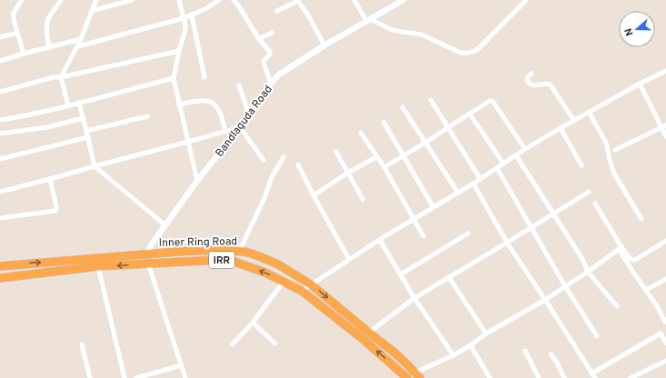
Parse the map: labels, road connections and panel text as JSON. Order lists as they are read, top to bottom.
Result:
{
  "streets": {
    "highway": ["Inner Ring Road", "IRR"],
    "street": ["Bandlaguda Road"]
  },
  "crossings": [
    ["Bandlaguda Road", "Inner Ring Road"]
  ],
  "north": "left"
}
